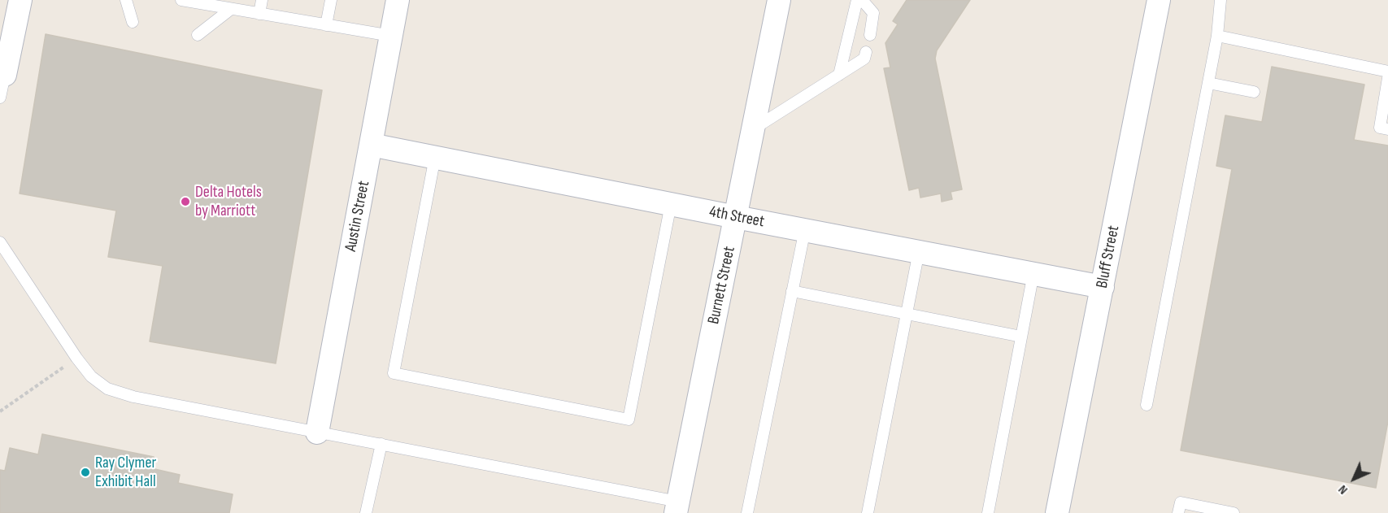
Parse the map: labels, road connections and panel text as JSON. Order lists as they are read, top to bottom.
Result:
{
  "streets": {
    "street": [
      "Austin Street",
      "4th Street",
      "Bluff Street",
      "Burnett Street"
    ]
  },
  "crossings": [
    ["Austin Street", "4th Street"],
    ["4th Street", "Bluff Street"],
    ["4th Street", "Burnett Street"]
  ],
  "places": ["Delta Hotels by Marriott", "Ray Clymer Exhibit Hall"],
  "north": "bottom left"
}
